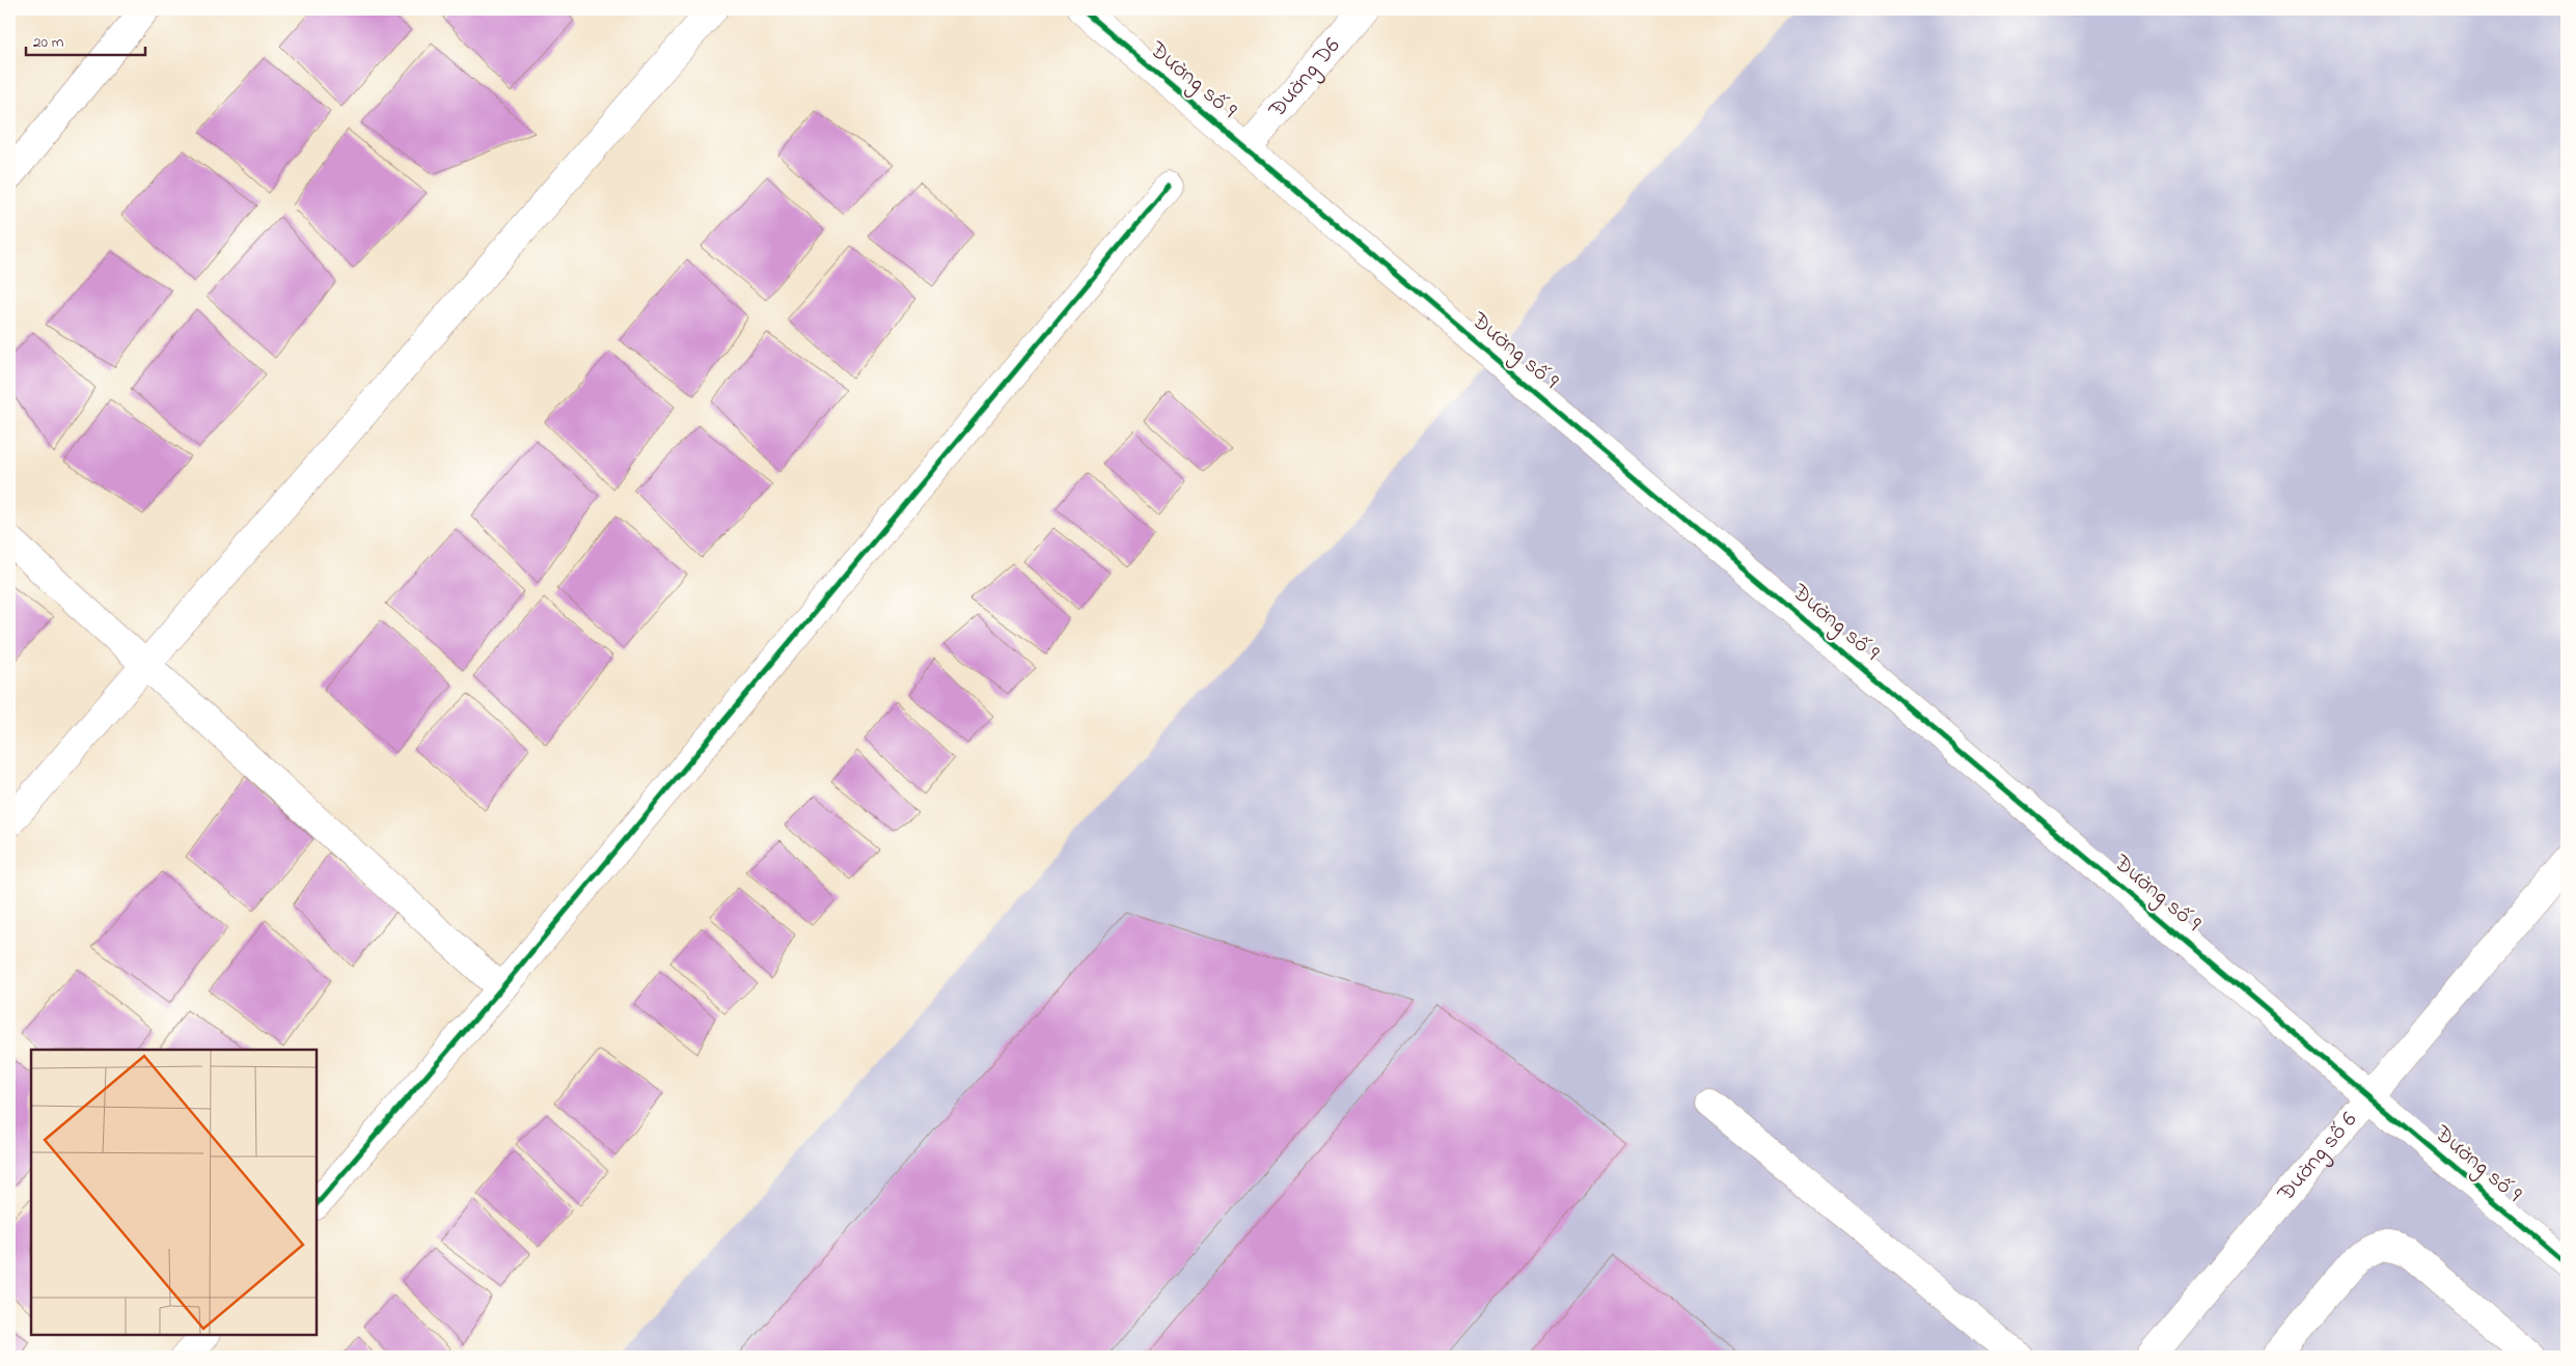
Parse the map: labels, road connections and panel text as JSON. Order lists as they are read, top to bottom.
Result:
{
  "streets": {
    "street": ["Đường D6", "Đường số 9", "Đường số 6"]
  },
  "crossings": [
    ["Đường D6", "Đường số 9"],
    ["Đường số 9", "Đường số 6"]
  ],
  "scale_bar": "20 m"
}
